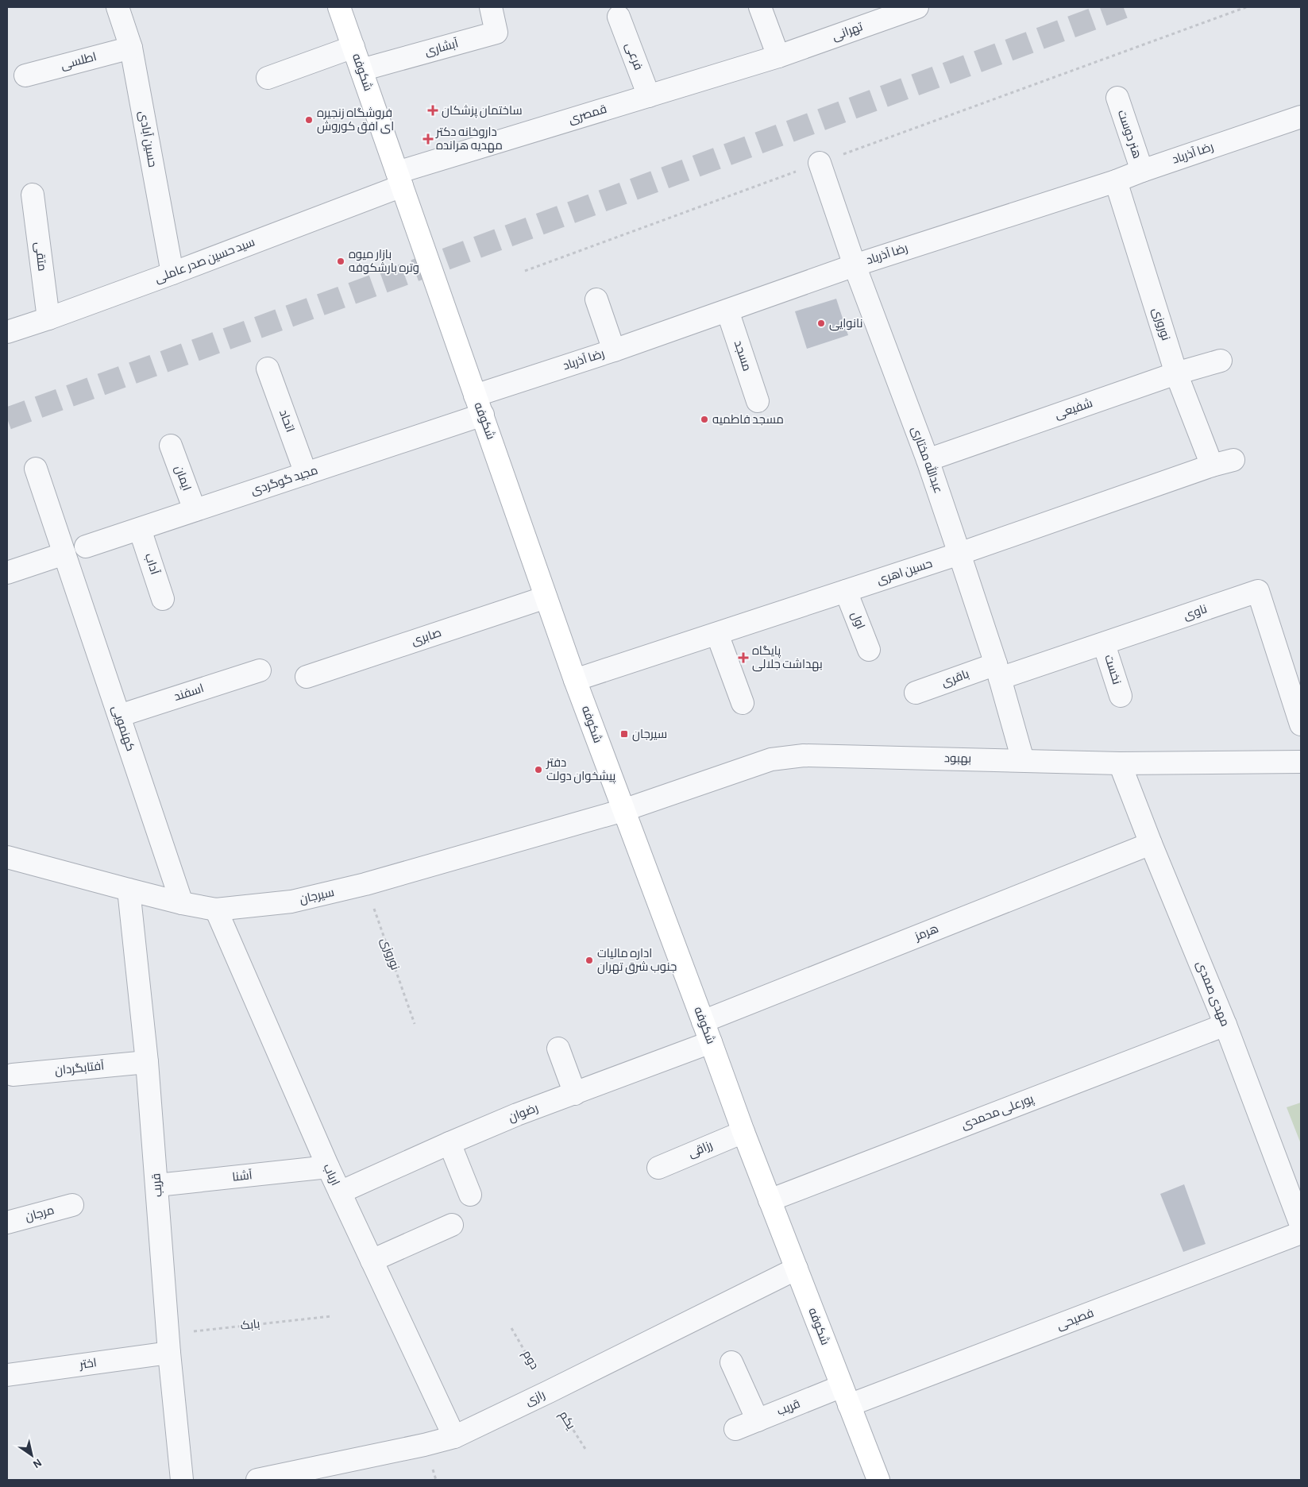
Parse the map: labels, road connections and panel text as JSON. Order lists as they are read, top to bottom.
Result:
{
  "streets": {
    "main road": ["شکوفه"],
    "street": [
      "تهرانی",
      "آبشاری",
      "فرعی",
      "اطلسی",
      "قمصری",
      "هنر دوست",
      "حسین آبادی",
      "رضا آذرباد",
      "متقی",
      "سید حسین صدر عاملی",
      "نوروزی",
      "مسجد",
      "شفیعی",
      "اتحاد",
      "عبدالله مختاری",
      "ایمان",
      "مجید گوگردی",
      "آداب",
      "حسین اهری",
      "ناوی",
      "اول",
      "صابری",
      "نخست",
      "باقری",
      "اسفند",
      "کهنمویی",
      "بهبود",
      "سیرجان",
      "هرمز",
      "مهدی صمدی",
      "آفتابگردان",
      "پورعلی محمدی",
      "رضوان",
      "رزاقی",
      "ارباب",
      "آشنا",
      "قریب",
      "مرجان",
      "فصیحی",
      "اختر",
      "رازی"
    ],
    "path": ["بابک", "دوم", "یکم"]
  },
  "crossings": [
    ["تهرانی", "قمصری"],
    ["آبشاری", "شکوفه"],
    ["فرعی", "قمصری"],
    ["اطلسی", "حسین آبادی"],
    ["شکوفه", "قمصری"],
    ["شکوفه", "رضا آذرباد"],
    ["شکوفه", "سید حسین صدر عاملی"],
    ["شکوفه", "مجید گوگردی"],
    ["شکوفه", "حسین اهری"],
    ["شکوفه", "صابری"],
    ["شکوفه", "بهبود"],
    ["شکوفه", "سیرجان"],
    ["شکوفه", "هرمز"],
    ["شکوفه", "پورعلی محمدی"],
    ["شکوفه", "رضوان"],
    ["شکوفه", "رزاقی"],
    ["شکوفه", "قریب"],
    ["شکوفه", "فصیحی"],
    ["شکوفه", "رازی"],
    ["قمصری", "سید حسین صدر عاملی"],
    ["هنر دوست", "رضا آذرباد"],
    ["حسین آبادی", "سید حسین صدر عاملی"],
    ["رضا آذرباد", "نوروزی"],
    ["رضا آذرباد", "مسجد"],
    ["رضا آذرباد", "عبدالله مختاری"],
    ["متقی", "سید حسین صدر عاملی"],
    ["نوروزی", "شفیعی"],
    ["نوروزی", "حسین اهری"],
    ["نوروزی", "سیرجان"],
    ["شفیعی", "عبدالله مختاری"],
    ["اتحاد", "مجید گوگردی"],
    ["عبدالله مختاری", "حسین اهری"],
    ["عبدالله مختاری", "ناوی"],
    ["عبدالله مختاری", "باقری"],
    ["عبدالله مختاری", "بهبود"],
    ["ایمان", "مجید گوگردی"],
    ["مجید گوگردی", "آداب"],
    ["حسین اهری", "اول"],
    ["ناوی", "نخست"],
    ["ناوی", "باقری"],
    ["اسفند", "کهنمویی"],
    ["کهنمویی", "سیرجان"],
    ["بهبود", "سیرجان"],
    ["بهبود", "مهدی صمدی"],
    ["سیرجان", "ارباب"],
    ["سیرجان", "قریب"],
    ["هرمز", "مهدی صمدی"],
    ["مهدی صمدی", "پورعلی محمدی"],
    ["آفتابگردان", "قریب"],
    ["رضوان", "ارباب"],
    ["ارباب", "آشنا"],
    ["ارباب", "رازی"],
    ["آشنا", "قریب"],
    ["قریب", "فصیحی"],
    ["قریب", "بابک"],
    ["قریب", "اختر"],
    ["بابک", "اختر"],
    ["دوم", "رازی"],
    ["دوم", "یکم"],
    ["رازی", "یکم"]
  ],
  "places": {
    "health": ["ساختمان پزشکان", "داروخانه دکتر مهدیه هرانده", "پایگاه بهداشت جلالی"],
    "other": [
      "فروشگاه زنجیره ای افق کوروش",
      "بازار میوه وتره بارشکوفه",
      "نانوایی",
      "مسجد فاطمیه",
      "دفتر پیشخوان دولت",
      "اداره مالیات جنوب شرق تهران"
    ],
    "transit": ["سیرجان"]
  },
  "north": "bottom right"
}
